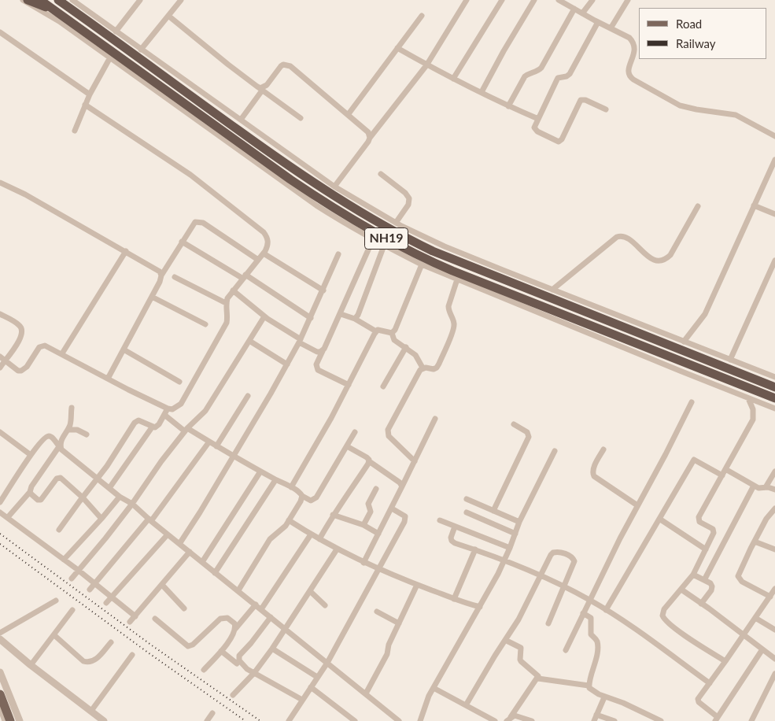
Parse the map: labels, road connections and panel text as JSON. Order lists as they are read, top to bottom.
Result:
{
  "streets": {
    "highway": ["NH19"]
  },
  "legend": ["Road", "Railway"]
}
